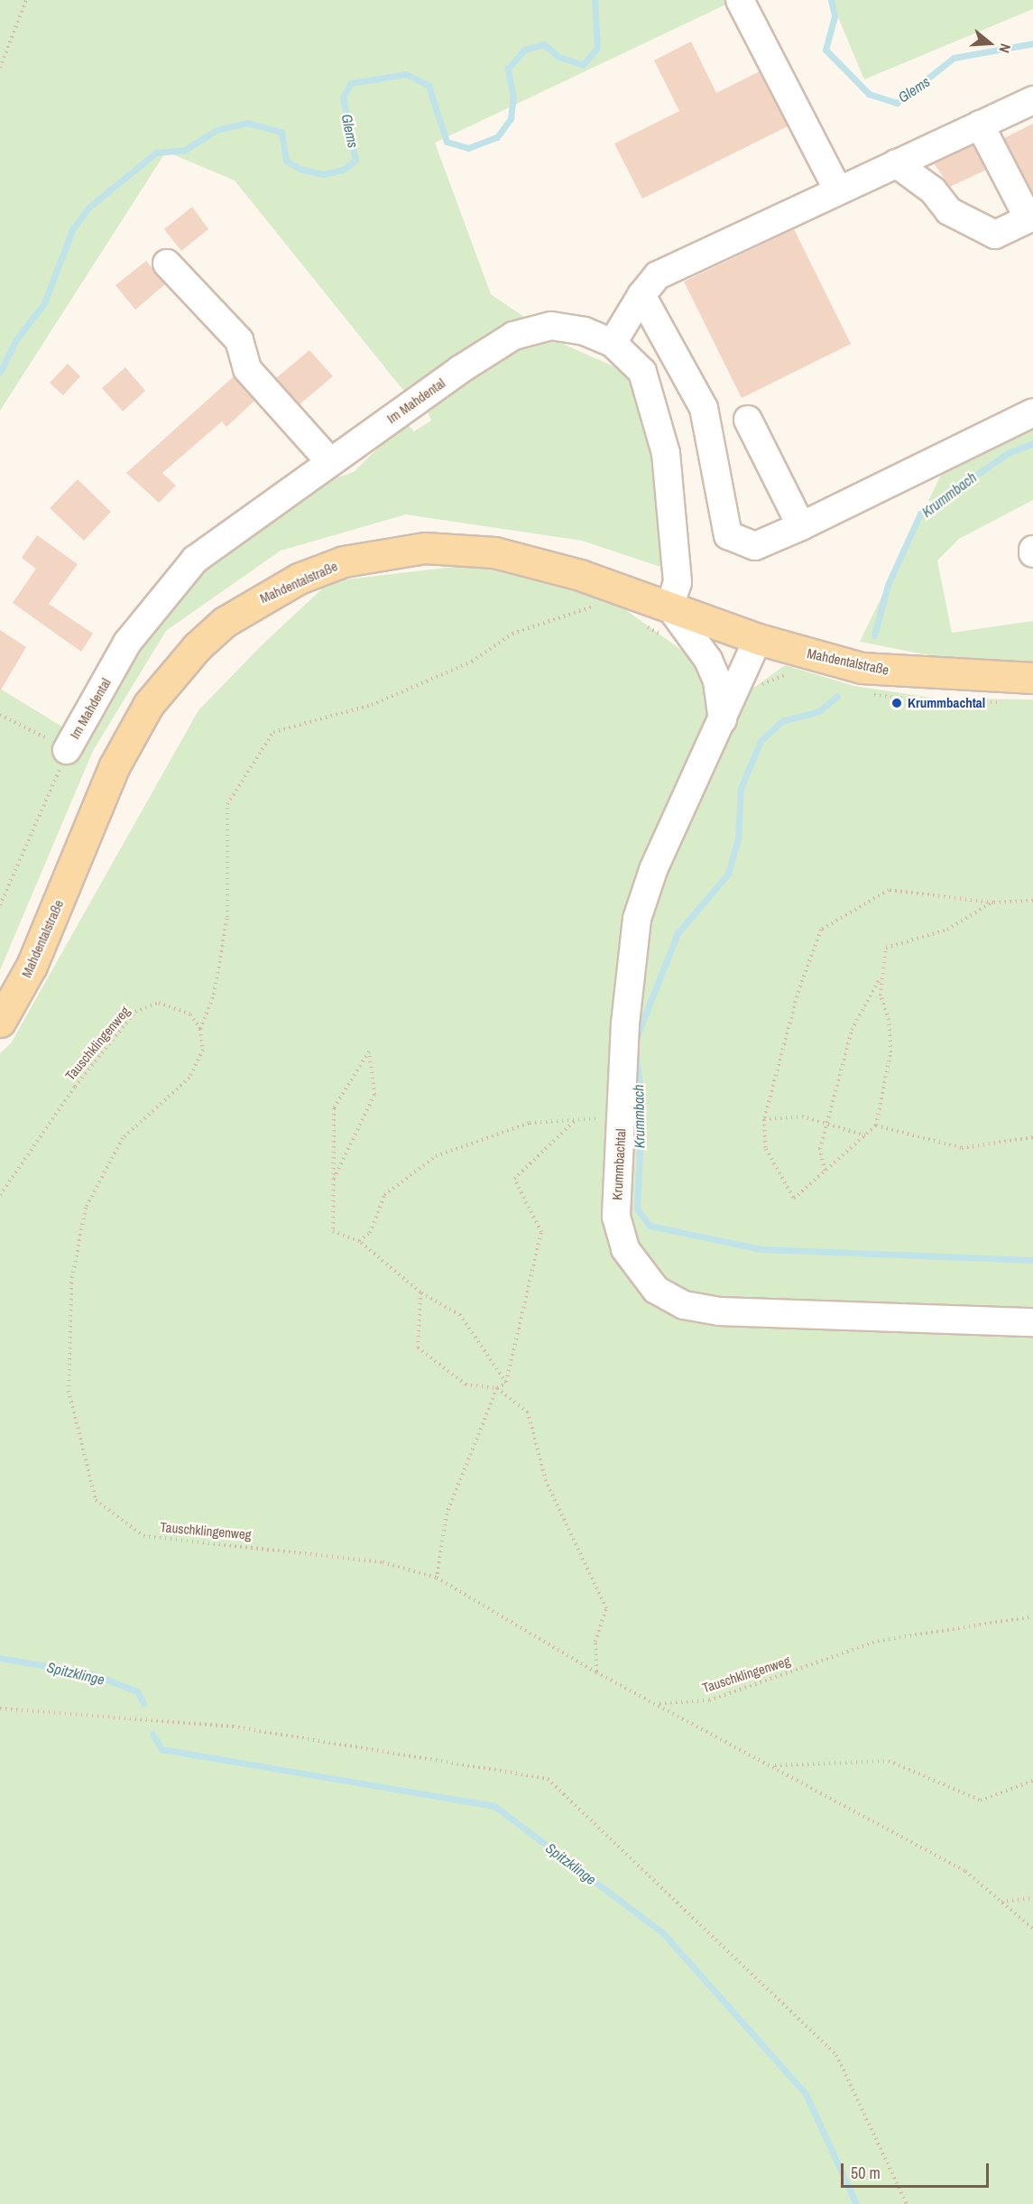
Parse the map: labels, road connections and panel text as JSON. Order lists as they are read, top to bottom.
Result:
{
  "streets": {
    "main road": ["Mahdentalstraße"],
    "street": ["Im Mahdental", "Krummbachtal"],
    "path": ["Tauschklingenweg"]
  },
  "crossings": [
    ["Im Mahdental", "Mahdentalstraße"],
    ["Mahdentalstraße", "Krummbachtal"]
  ],
  "water": ["Glems", "Krummbach", "Spitzklinge"],
  "places": ["Krummbachtal"],
  "scale_bar": "50 m",
  "north": "right"
}
